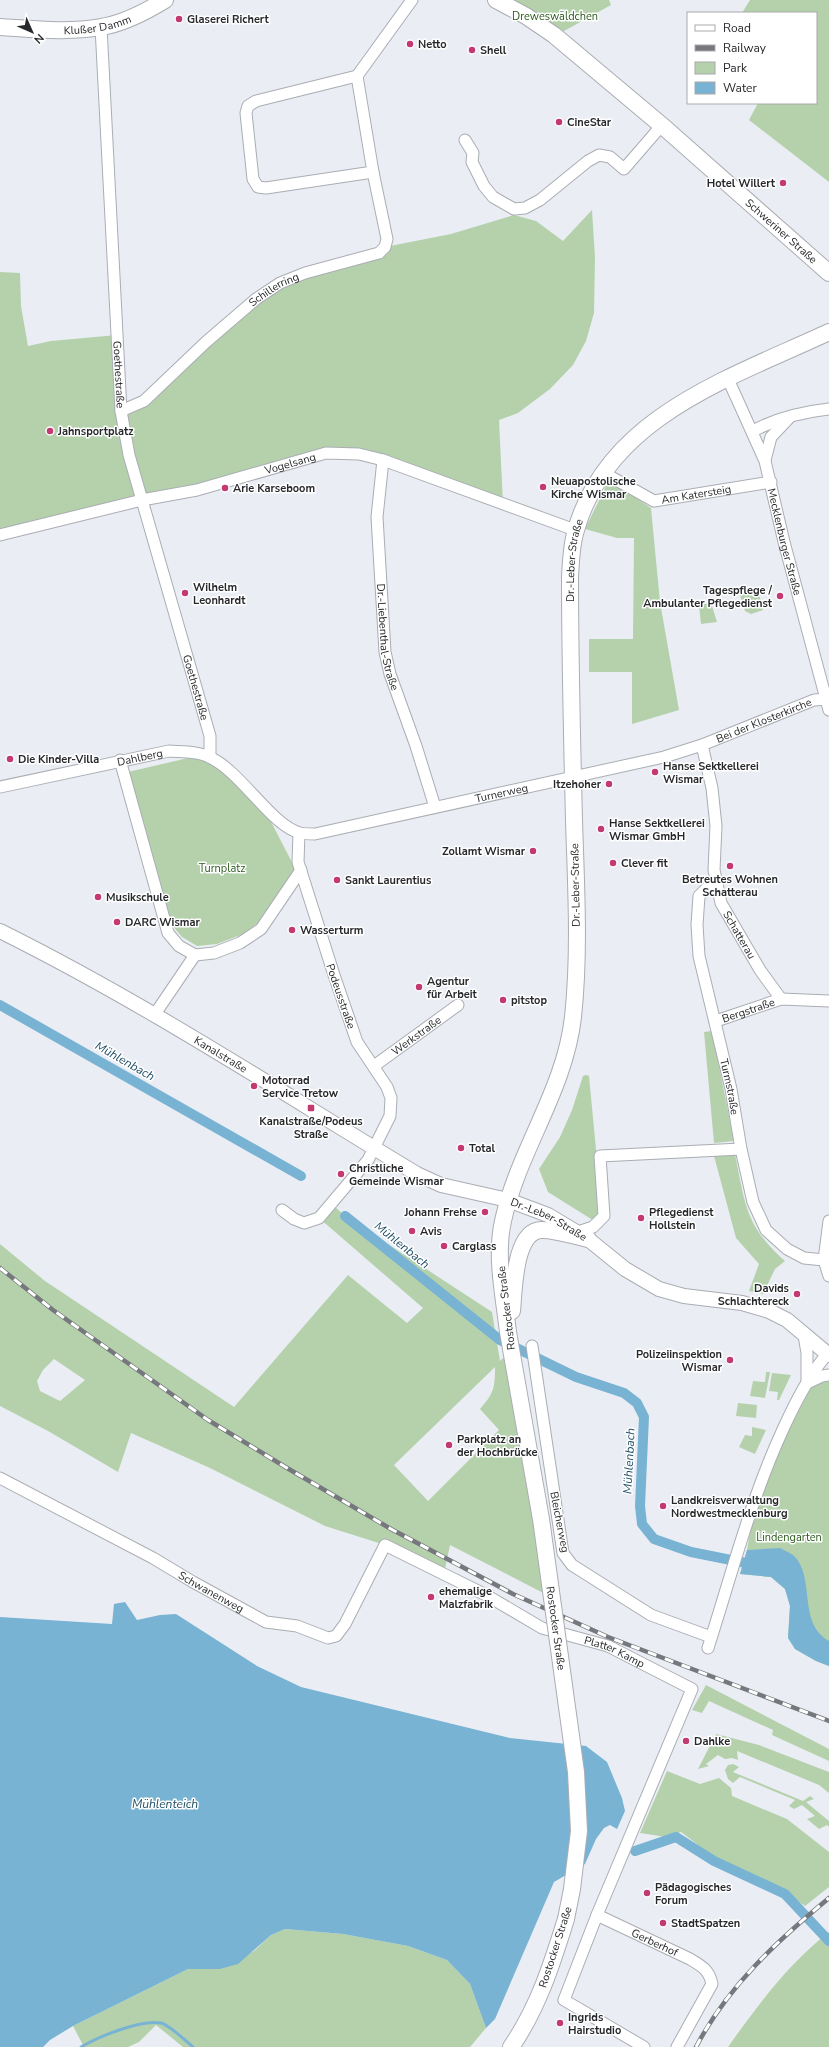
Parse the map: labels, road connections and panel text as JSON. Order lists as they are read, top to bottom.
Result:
{
  "streets": {
    "main road": [
      "Klußer Damm",
      "Schweriner Straße",
      "Dr.-Leber-Straße",
      "Rostocker Straße"
    ],
    "street": [
      "Schillerring",
      "Goethestraße",
      "Vogelsang",
      "Am Katersteig",
      "Mecklenburger Straße",
      "Dr.-Liebenthal-Straße",
      "Bei der Klosterkirche",
      "Dahlberg",
      "Turnerweg",
      "Schatterau",
      "Podeusstraße",
      "Bergstraße",
      "Werkstraße",
      "Kanalstraße",
      "Turmstraße",
      "Bleicherweg",
      "Schwanenweg",
      "Platter Kamp",
      "Gerberhof"
    ]
  },
  "crossings": [
    ["Klußer Damm", "Goethestraße"],
    ["Schillerring", "Goethestraße"],
    ["Goethestraße", "Vogelsang"],
    ["Goethestraße", "Dahlberg"],
    ["Vogelsang", "Dr.-Leber-Straße"],
    ["Vogelsang", "Dr.-Liebenthal-Straße"],
    ["Am Katersteig", "Mecklenburger Straße"],
    ["Am Katersteig", "Dr.-Leber-Straße"],
    ["Mecklenburger Straße", "Dr.-Leber-Straße"],
    ["Mecklenburger Straße", "Bei der Klosterkirche"],
    ["Dr.-Leber-Straße", "Turnerweg"],
    ["Dr.-Leber-Straße", "Kanalstraße"],
    ["Dr.-Leber-Straße", "Rostocker Straße"],
    ["Dr.-Liebenthal-Straße", "Turnerweg"],
    ["Bei der Klosterkirche", "Turnerweg"],
    ["Bei der Klosterkirche", "Schatterau"],
    ["Turnerweg", "Schatterau"],
    ["Turnerweg", "Podeusstraße"],
    ["Schatterau", "Bergstraße"],
    ["Schatterau", "Turmstraße"],
    ["Podeusstraße", "Werkstraße"],
    ["Podeusstraße", "Kanalstraße"],
    ["Bergstraße", "Turmstraße"],
    ["Kanalstraße", "Rostocker Straße"],
    ["Schwanenweg", "Platter Kamp"],
    ["Platter Kamp", "Gerberhof"]
  ],
  "water": ["Mühlenbach", "Mühlenteich"],
  "parks": ["Dreweswäldchen", "Turnplatz", "Lindengarten"],
  "places": {
    "other": [
      "Glaserei Richert",
      "Netto",
      "Shell",
      "CineStar",
      "Hotel Willert",
      "Jahnsportplatz",
      "Neuapostolische Kirche Wismar",
      "Arie Karseboom",
      "Wilhelm Leonhardt",
      "Tagespflege / Ambulanter Pflegedienst",
      "Die Kinder-Villa",
      "Hanse Sektkellerei Wismar",
      "Itzehoher",
      "Hanse Sektkellerei Wismar GmbH",
      "Zollamt Wismar",
      "Clever fit",
      "Betreutes Wohnen Schatterau",
      "Sankt Laurentius",
      "Musikschule",
      "DARC Wismar",
      "Wasserturm",
      "Agentur für Arbeit",
      "pitstop",
      "Motorrad Service Tretow",
      "Total",
      "Christliche Gemeinde Wismar",
      "Johann Frehse",
      "Pflegedienst Hollstein",
      "Avis",
      "Carglass",
      "Davids Schlachtereck",
      "Polizeiinspektion Wismar",
      "Parkplatz an der Hochbrücke",
      "Landkreisverwaltung Nordwestmecklenburg",
      "ehemalige Malzfabrik",
      "Dahlke",
      "Pädagogisches Forum",
      "StadtSpatzen",
      "Ingrids Hairstudio"
    ],
    "transit": ["Kanalstraße/Podeus Straße"]
  },
  "legend": [
    "Road",
    "Railway",
    "Park",
    "Water"
  ],
  "north": "bottom right"
}
